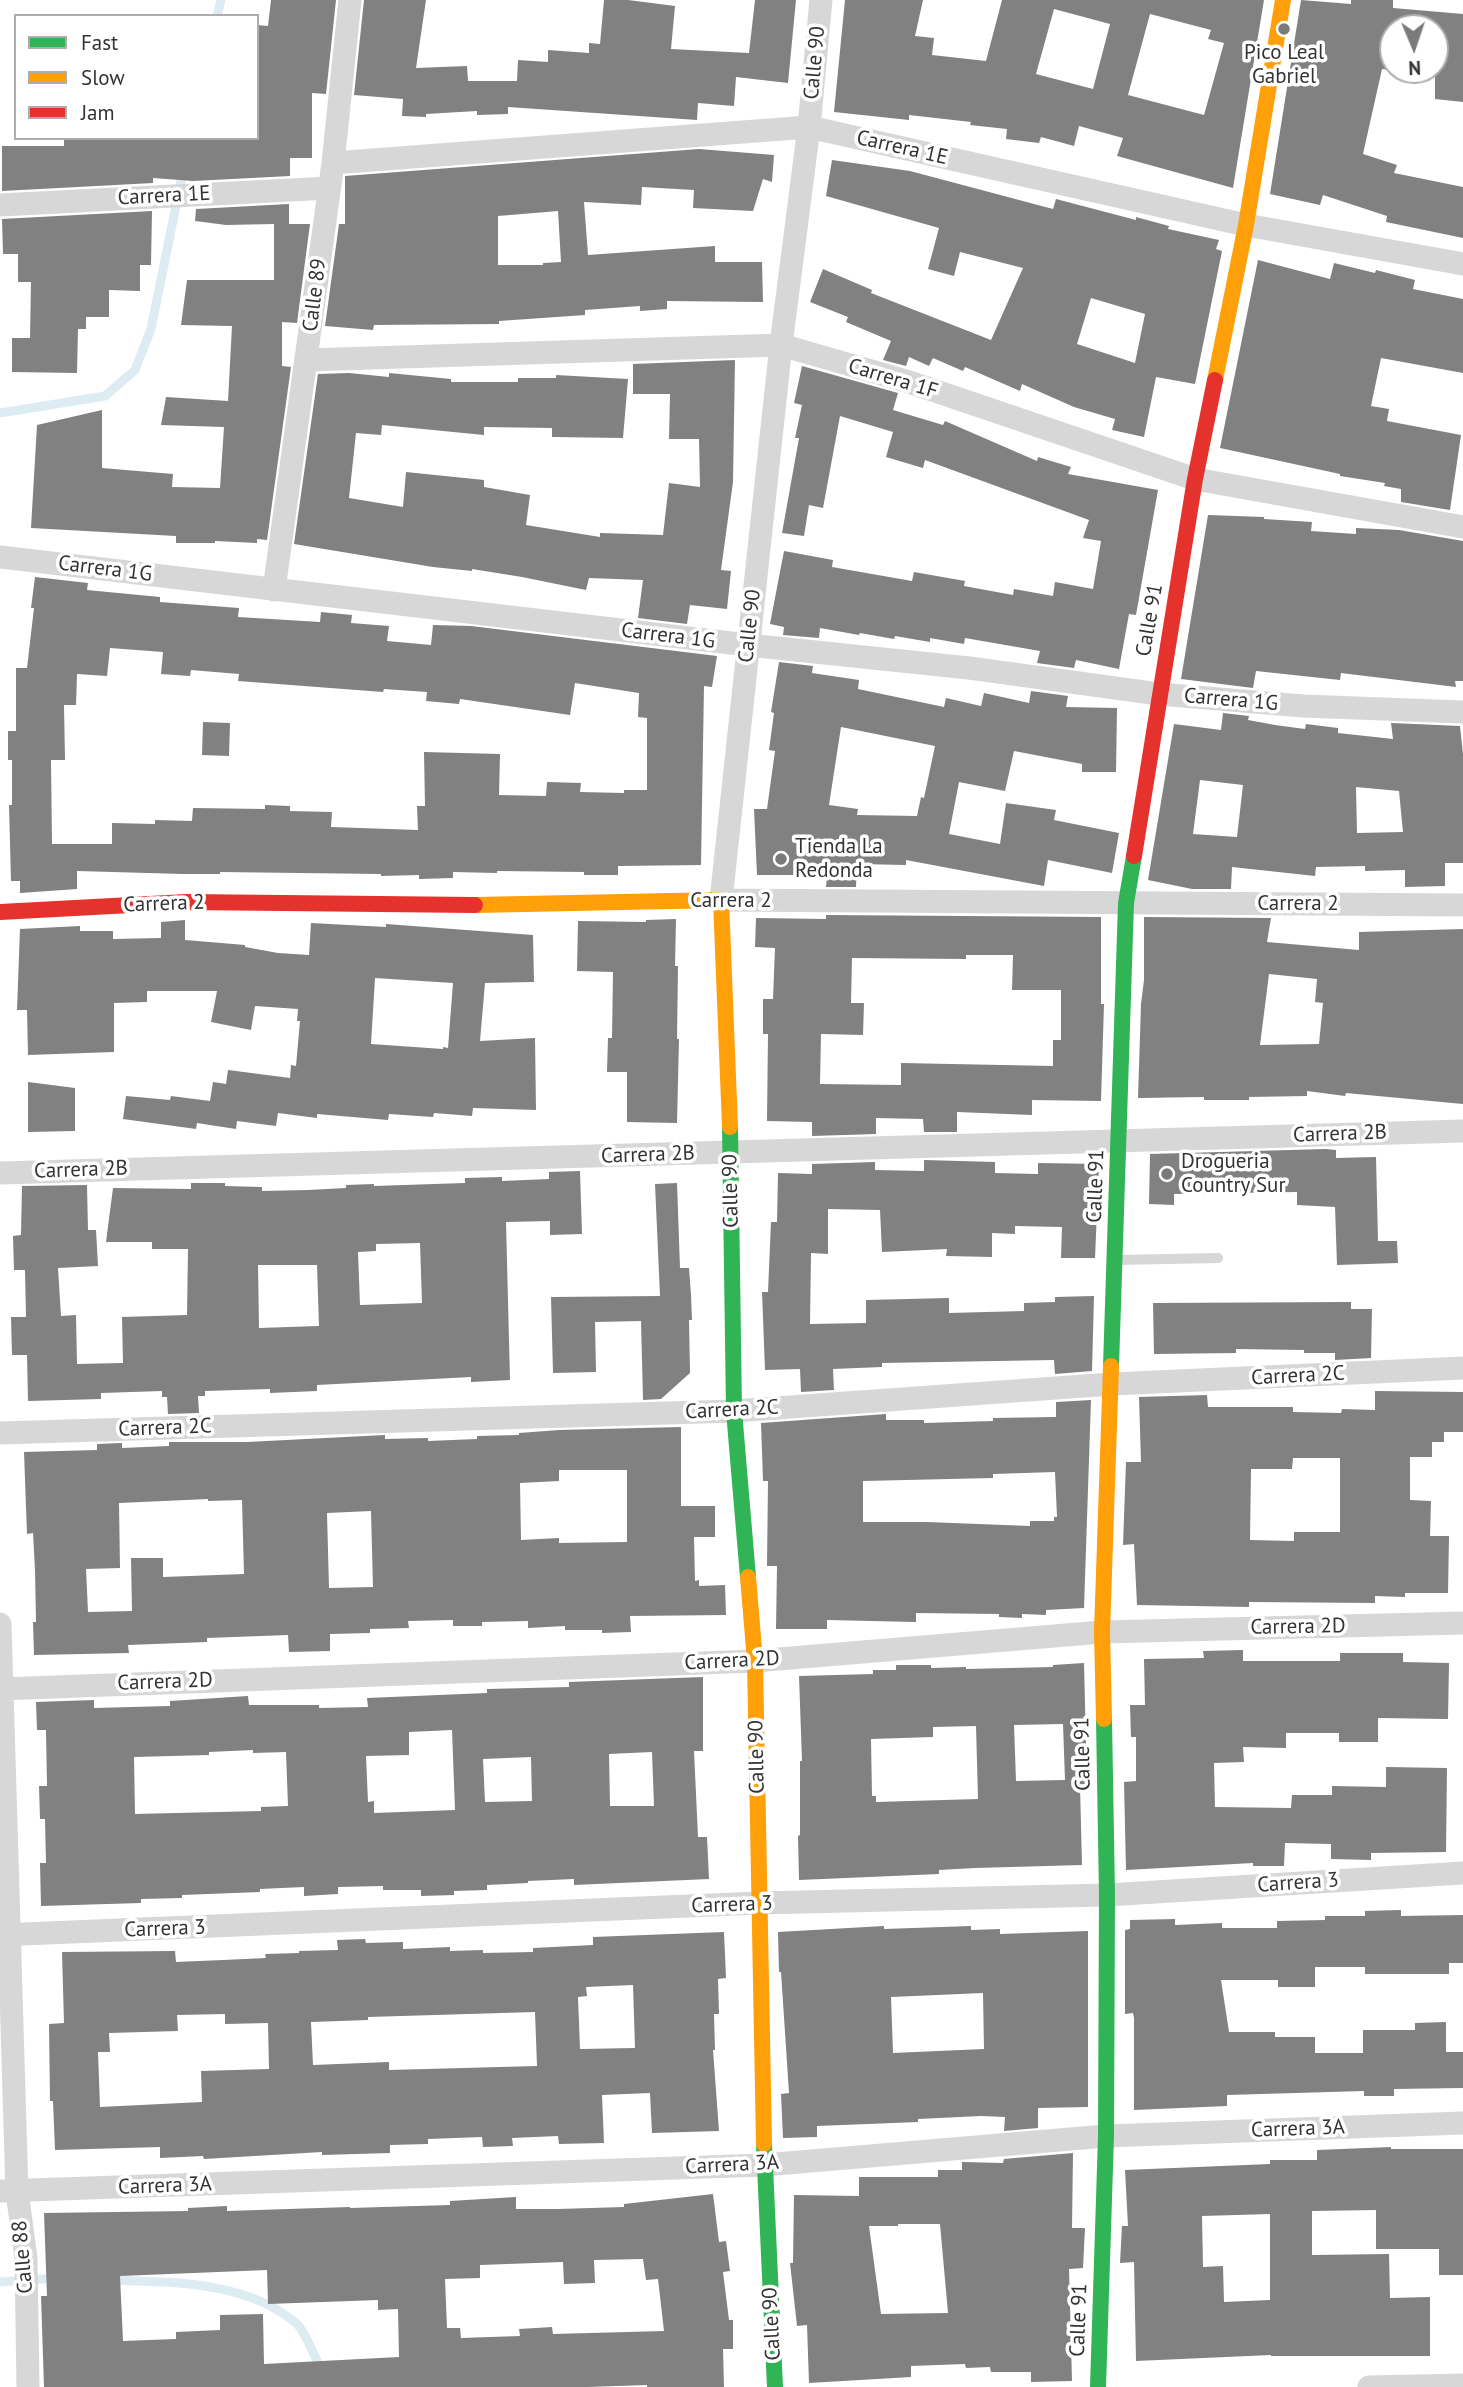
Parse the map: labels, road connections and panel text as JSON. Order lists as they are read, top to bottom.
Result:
{
  "streets": {
    "street": [
      "Calle 90",
      "Carrera 1E",
      "Calle 89",
      "Carrera 1F",
      "Carrera 1G",
      "Calle 91",
      "Carrera 2",
      "Carrera 2B",
      "Carrera 2C",
      "Carrera 2D",
      "Carrera 3",
      "Carrera 3A",
      "Calle 88"
    ]
  },
  "crossings": [
    ["Calle 90", "Carrera 1E"],
    ["Calle 90", "Carrera 1F"],
    ["Calle 90", "Carrera 1G"],
    ["Calle 90", "Carrera 2"],
    ["Calle 90", "Carrera 2B"],
    ["Calle 90", "Carrera 2C"],
    ["Calle 90", "Carrera 2D"],
    ["Calle 90", "Carrera 3"],
    ["Calle 90", "Carrera 3A"],
    ["Carrera 1E", "Calle 89"],
    ["Carrera 1E", "Calle 91"],
    ["Calle 89", "Carrera 1F"],
    ["Calle 89", "Carrera 1G"],
    ["Carrera 1F", "Calle 91"],
    ["Carrera 1G", "Calle 91"],
    ["Calle 91", "Carrera 2"],
    ["Calle 91", "Carrera 2B"],
    ["Calle 91", "Carrera 2C"],
    ["Calle 91", "Carrera 2D"],
    ["Calle 91", "Carrera 3"],
    ["Calle 91", "Carrera 3A"],
    ["Carrera 2D", "Calle 88"],
    ["Carrera 3", "Calle 88"],
    ["Carrera 3A", "Calle 88"]
  ],
  "places": ["Pico Leal Gabriel", "Tienda La Redonda", "Drogueria Country Sur"],
  "legend": ["Fast", "Slow", "Jam"],
  "north": "bottom"
}
